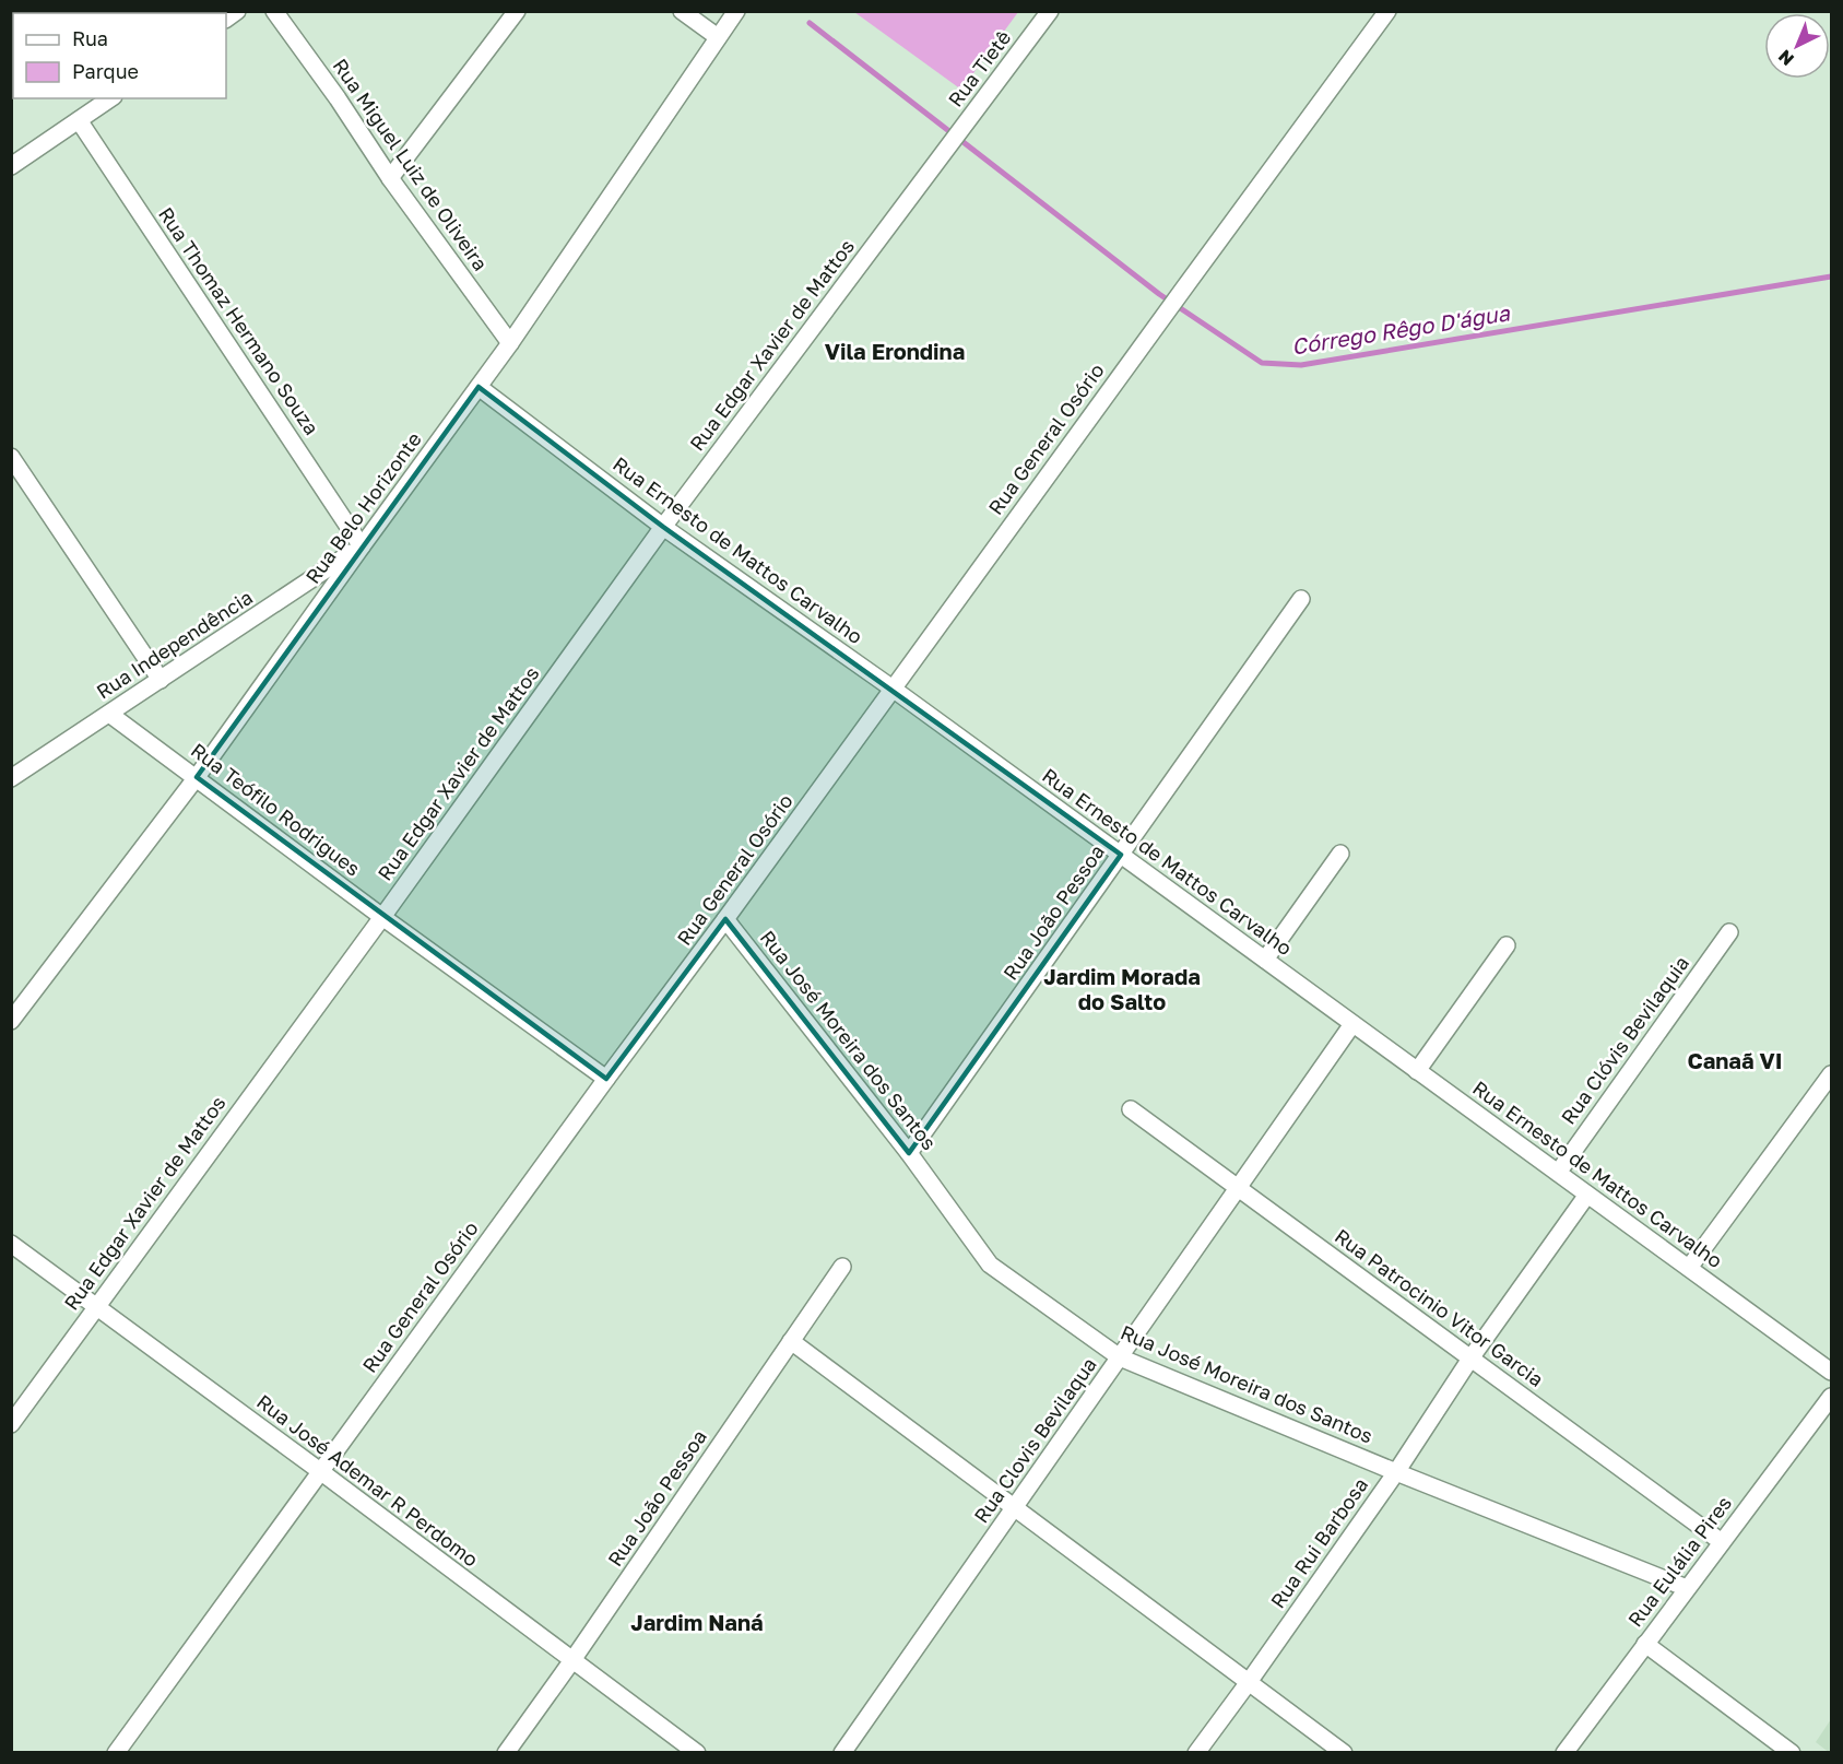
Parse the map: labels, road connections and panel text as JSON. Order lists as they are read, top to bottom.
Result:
{
  "streets": {
    "street": [
      "Rua Tietê",
      "Rua Miguel Luiz de Oliveira",
      "Rua Thomaz Hermano Souza",
      "Rua Edgar Xavier de Mattos",
      "Rua General Osório",
      "Rua Belo Horizonte",
      "Rua Ernesto de Mattos Carvalho",
      "Rua Independência",
      "Rua Teófilo Rodrigues",
      "Rua João Pessoa",
      "Rua José Moreira dos Santos",
      "Rua Clóvis Bevilaquia",
      "Rua Patrocinio Vitor Garcia",
      "Rua Clovis Bevilaqua",
      "Rua José Ademar R Perdomo",
      "Rua Rui Barbosa",
      "Rua Eulália Pires"
    ]
  },
  "crossings": [
    ["Rua Tietê", "Rua Edgar Xavier de Mattos"],
    ["Rua Miguel Luiz de Oliveira", "Rua Belo Horizonte"],
    ["Rua Thomaz Hermano Souza", "Rua Belo Horizonte"],
    ["Rua Thomaz Hermano Souza", "Rua Independência"],
    ["Rua Edgar Xavier de Mattos", "Rua Ernesto de Mattos Carvalho"],
    ["Rua Edgar Xavier de Mattos", "Rua Teófilo Rodrigues"],
    ["Rua Edgar Xavier de Mattos", "Rua José Ademar R Perdomo"],
    ["Rua General Osório", "Rua Ernesto de Mattos Carvalho"],
    ["Rua General Osório", "Rua Teófilo Rodrigues"],
    ["Rua General Osório", "Rua José Moreira dos Santos"],
    ["Rua General Osório", "Rua José Ademar R Perdomo"],
    ["Rua Belo Horizonte", "Rua Ernesto de Mattos Carvalho"],
    ["Rua Belo Horizonte", "Rua Independência"],
    ["Rua Belo Horizonte", "Rua Teófilo Rodrigues"],
    ["Rua Ernesto de Mattos Carvalho", "Rua João Pessoa"],
    ["Rua Ernesto de Mattos Carvalho", "Rua Clóvis Bevilaquia"],
    ["Rua Ernesto de Mattos Carvalho", "Rua Clovis Bevilaqua"],
    ["Rua Ernesto de Mattos Carvalho", "Rua Rui Barbosa"],
    ["Rua Independência", "Rua Teófilo Rodrigues"],
    ["Rua João Pessoa", "Rua José Moreira dos Santos"],
    ["Rua João Pessoa", "Rua José Ademar R Perdomo"],
    ["Rua José Moreira dos Santos", "Rua Clovis Bevilaqua"],
    ["Rua José Moreira dos Santos", "Rua Rui Barbosa"],
    ["Rua José Moreira dos Santos", "Rua Eulália Pires"],
    ["Rua Patrocinio Vitor Garcia", "Rua Clovis Bevilaqua"],
    ["Rua Patrocinio Vitor Garcia", "Rua Rui Barbosa"],
    ["Rua Patrocinio Vitor Garcia", "Rua Eulália Pires"]
  ],
  "districts": [
    "Vila Erondina",
    "Jardim Morada do Salto",
    "Canaã VI",
    "Jardim Naná"
  ],
  "water": ["Córrego Rêgo D'água"],
  "legend": ["Rua", "Parque"],
  "north": "bottom left"
}
